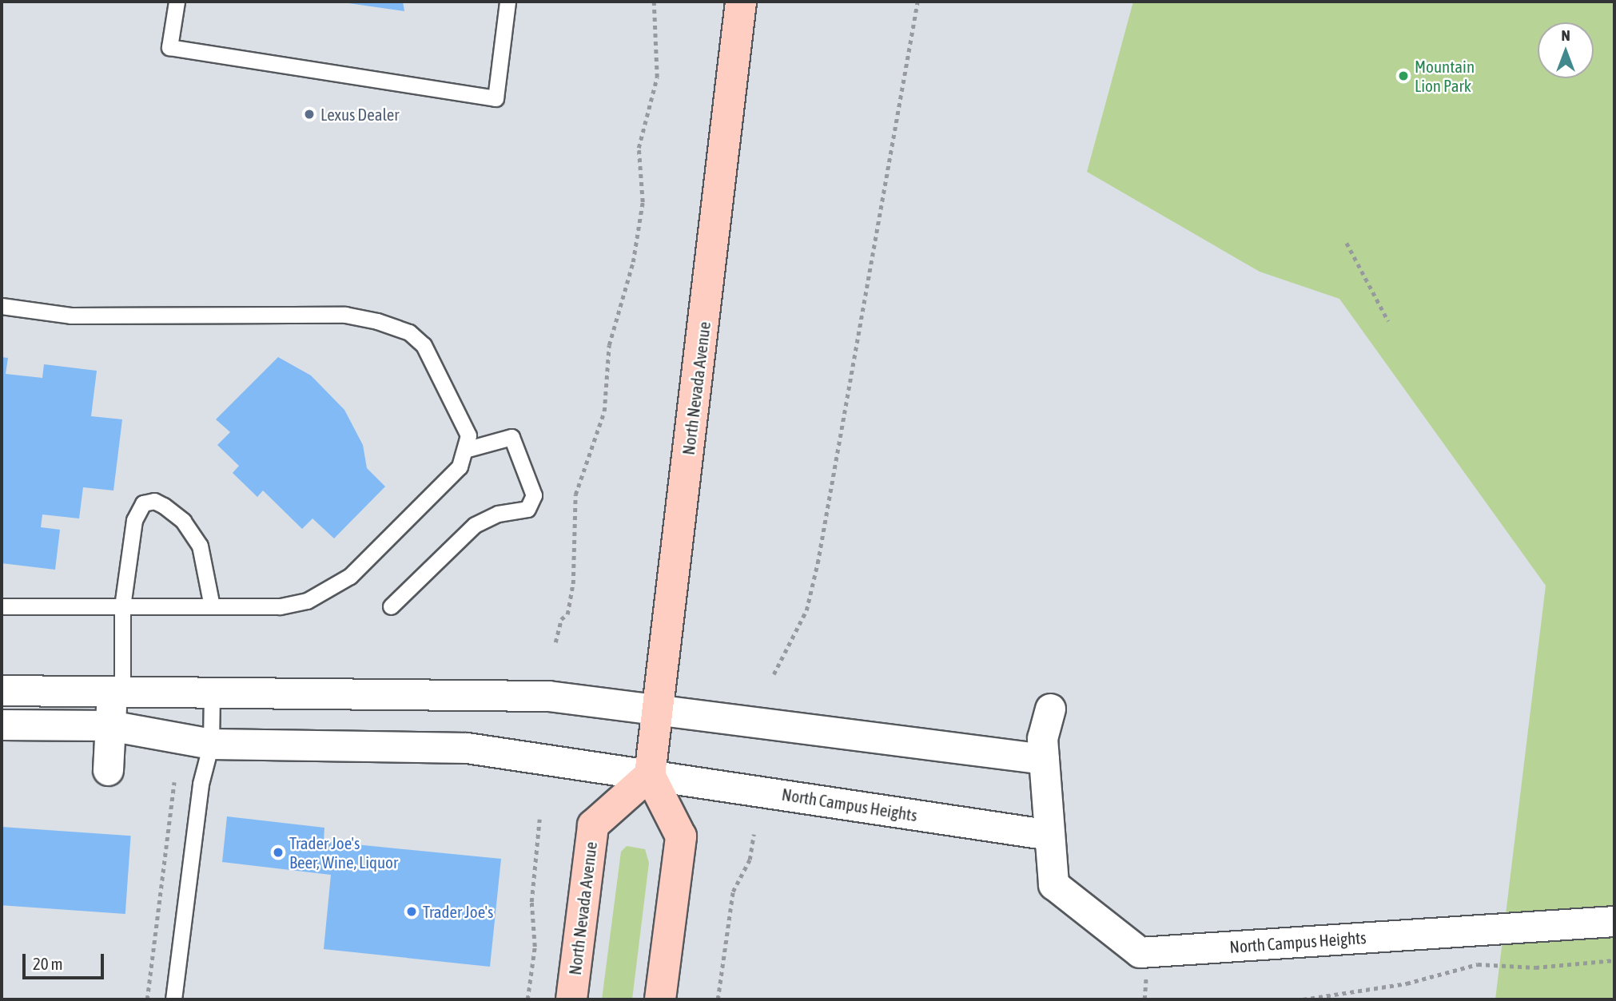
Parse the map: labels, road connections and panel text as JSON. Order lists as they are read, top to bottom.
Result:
{
  "streets": {
    "main road": ["North Nevada Avenue"],
    "street": ["North Campus Heights"]
  },
  "crossings": [
    ["North Nevada Avenue", "North Campus Heights"]
  ],
  "places": [
    "Mountain Lion Park",
    "Lexus Dealer",
    "Trader Joe's Beer, Wine, Liquor",
    "Trader Joe's"
  ],
  "scale_bar": "20 m",
  "north": "top"
}
